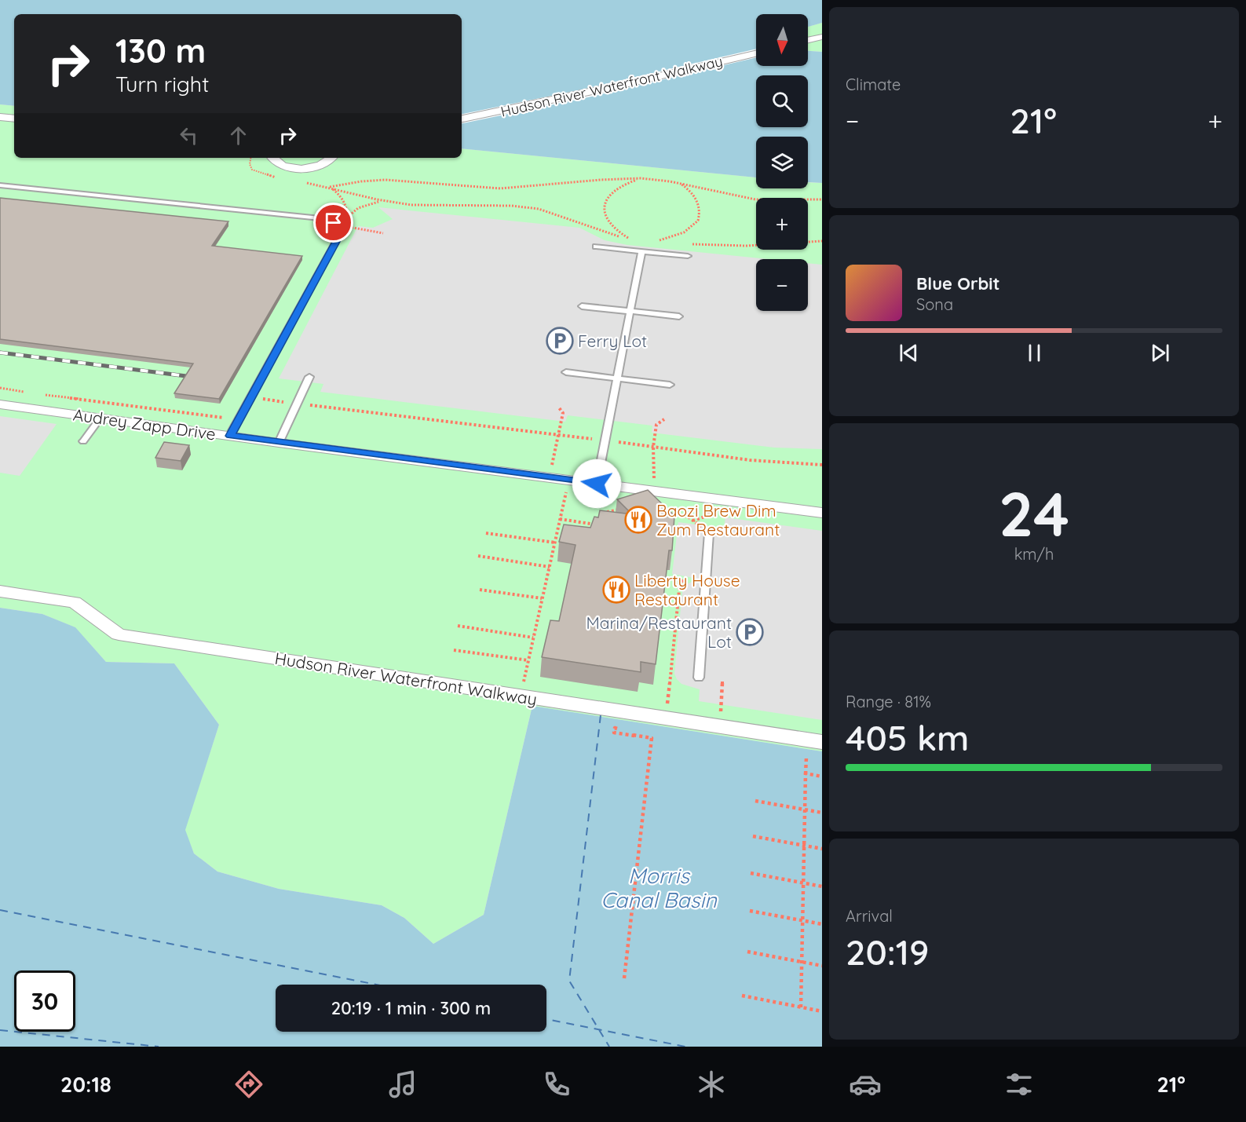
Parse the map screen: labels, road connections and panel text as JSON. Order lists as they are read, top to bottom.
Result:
{
  "streets": {
    "street": ["Hudson River Waterfront Walkway", "Audrey Zapp Drive"]
  },
  "water": ["Morris Canal Basin"],
  "places": {
    "parking": ["Ferry Lot", "Marina/Restaurant Lot"],
    "restaurant": ["Baozi Brew Dim Zum Restaurant", "Liberty House Restaurant"]
  },
  "north": "bottom",
  "page": {
    "tile": [
      "Climate",
      ["24", "km/h"],
      ["Range · 81%", "405 km"],
      ["Arrival", "20:19"]
    ],
    "map_buttons": ["+", "−"],
    "turn": ["130 m", "Turn right"],
    "heat": ["−", "21°", "+"],
    "song": ["Blue Orbit", "Sona"],
    "limit": "30",
    "trip": "20:19 · 1 min · 300 m",
    "tabs": ["20:18", "21°"]
  }
}
